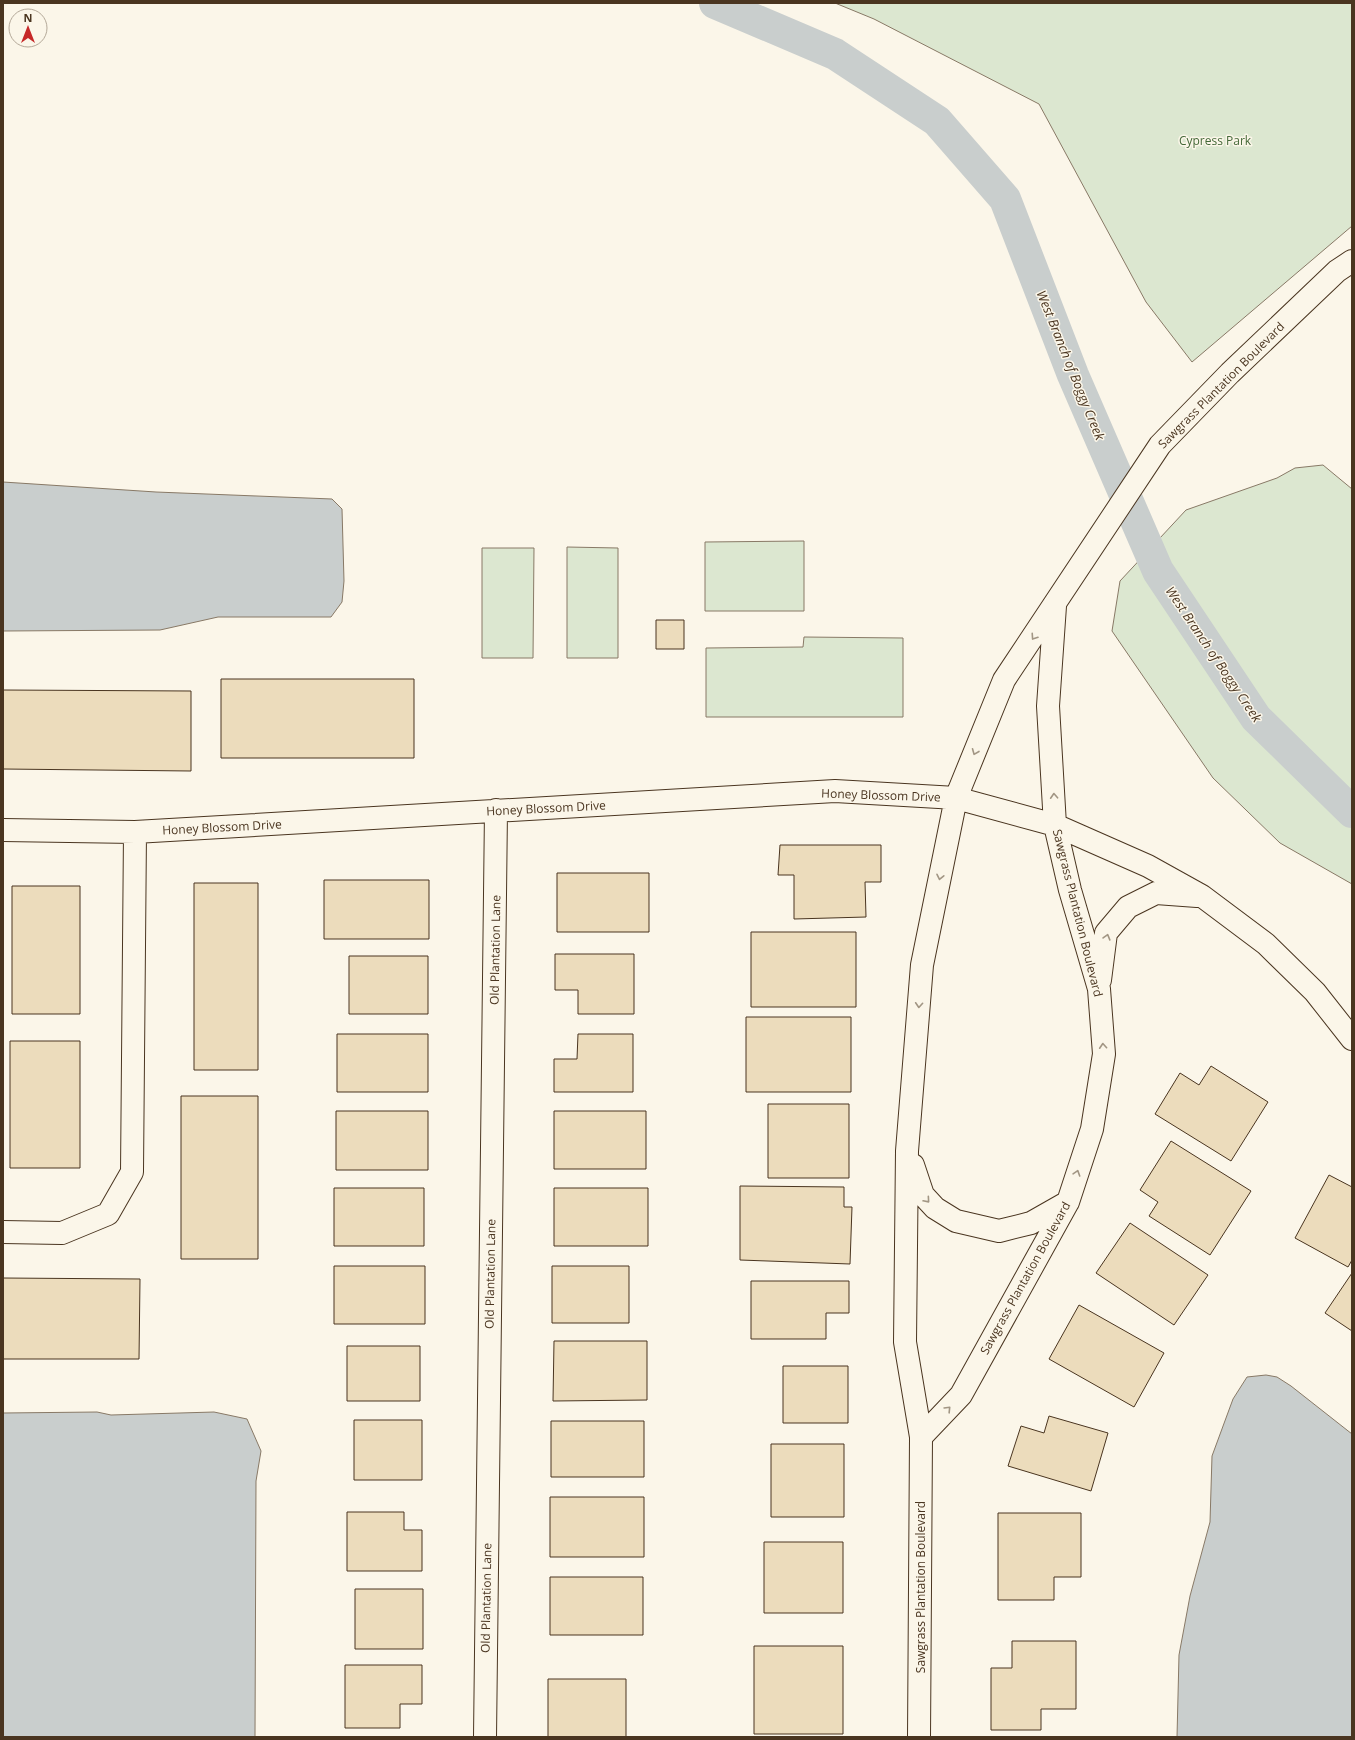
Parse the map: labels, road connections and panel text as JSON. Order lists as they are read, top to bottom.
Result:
{
  "streets": {
    "street": ["Sawgrass Plantation Boulevard", "Honey Blossom Drive", "Old Plantation Lane"]
  },
  "crossings": [
    ["Sawgrass Plantation Boulevard", "Honey Blossom Drive"],
    ["Honey Blossom Drive", "Old Plantation Lane"]
  ],
  "water": ["West Branch of Boggy Creek"],
  "parks": ["Cypress Park"],
  "north": "top"
}
